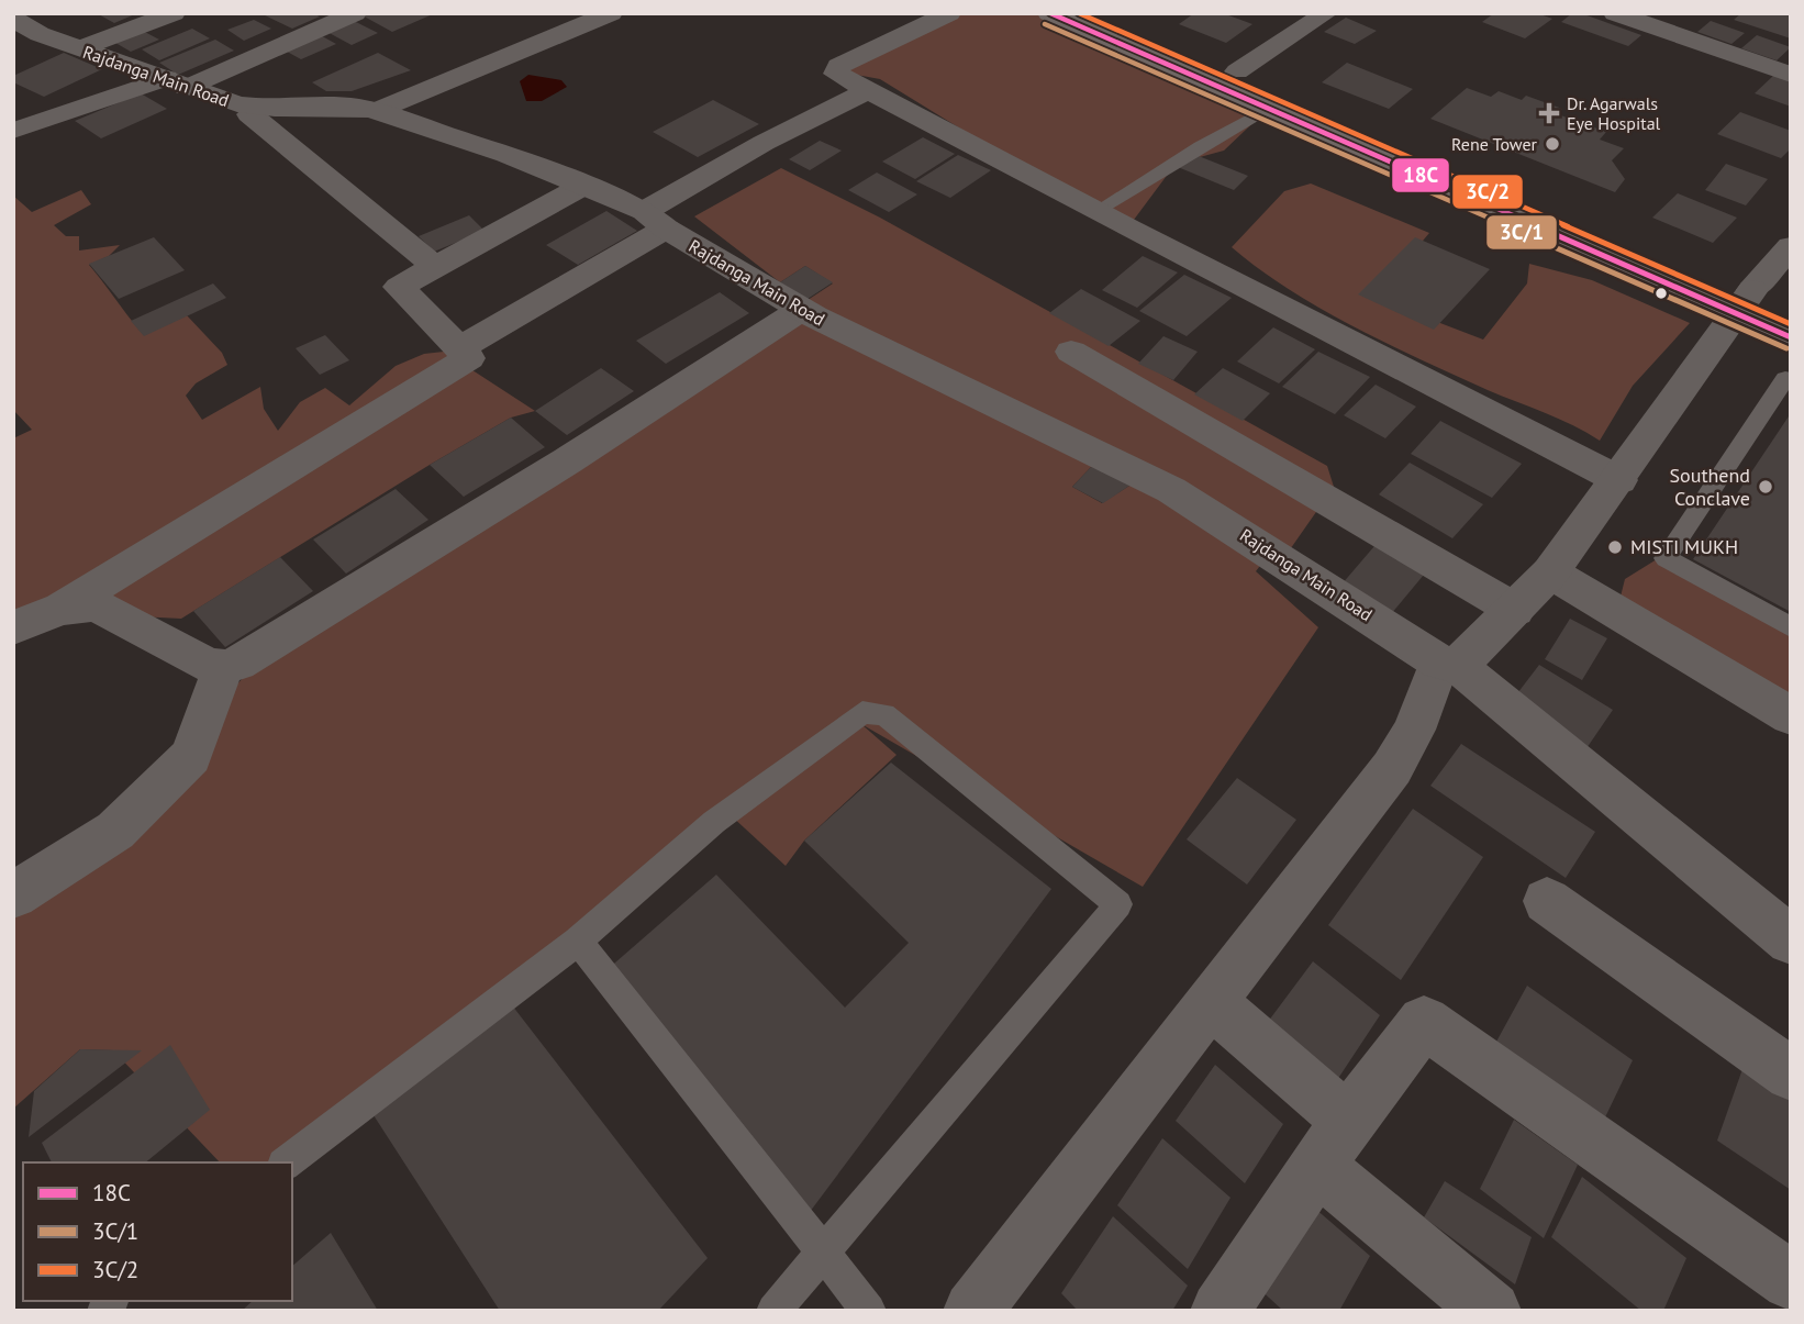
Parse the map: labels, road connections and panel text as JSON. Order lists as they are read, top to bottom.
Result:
{
  "streets": {
    "street": ["Rajdanga Main Road"]
  },
  "places": {
    "health": ["Dr. Agarwals Eye Hospital"],
    "other": ["Rene Tower", "Southend Conclave", "MISTI MUKH"]
  },
  "lines": ["transit line 18C", "transit line 3C/2", "transit line 3C/1"],
  "legend": ["18C", "3C/1", "3C/2"]
}
